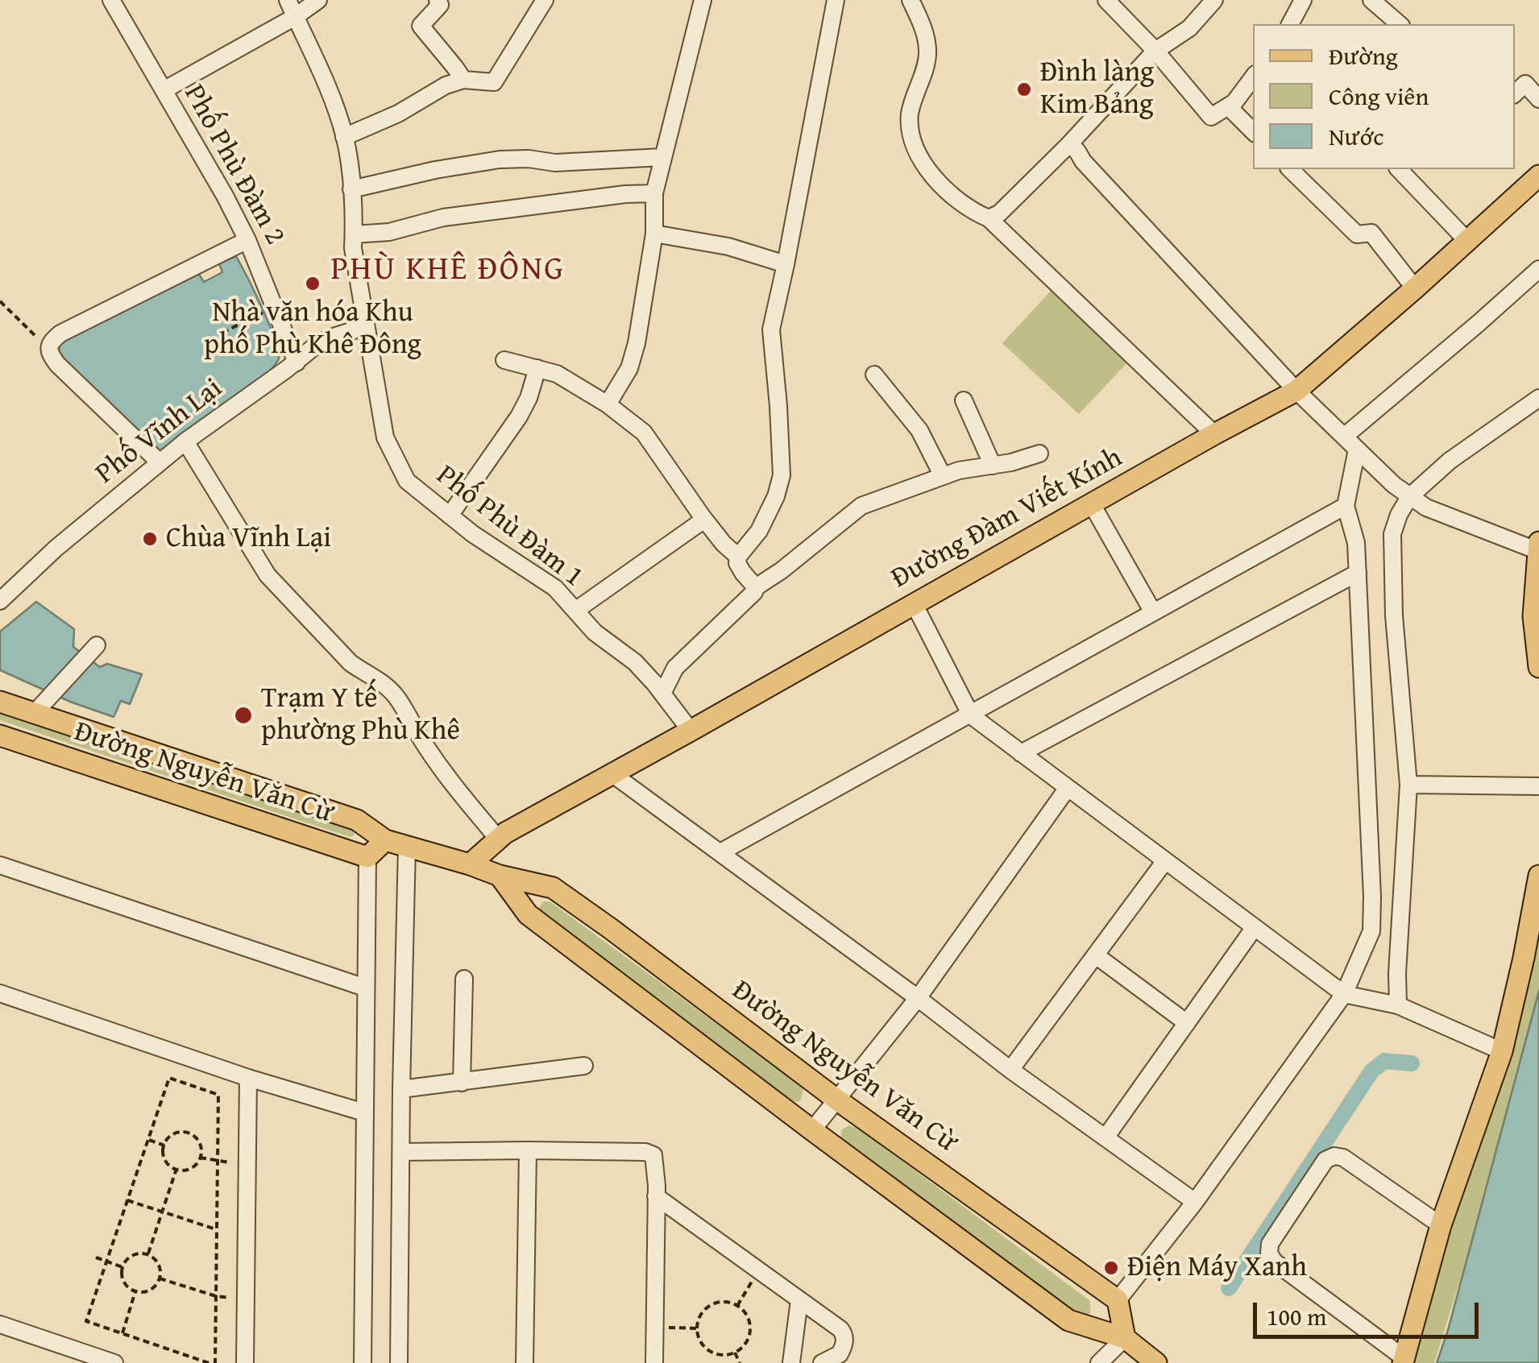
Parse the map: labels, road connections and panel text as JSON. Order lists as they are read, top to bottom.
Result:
{
  "streets": {
    "main road": ["Đường Đàm Viết Kính", "Đường Nguyễn Văn Cừ"],
    "street": ["Phố Phù Đàm 2", "Phố Vĩnh Lại", "Phố Phù Đàm 1"]
  },
  "crossings": [
    ["Phố Phù Đàm 2", "Phố Vĩnh Lại"],
    ["Phố Vĩnh Lại", "Phố Phù Đàm 1"],
    ["Đường Đàm Viết Kính", "Phố Phù Đàm 1"],
    ["Đường Đàm Viết Kính", "Đường Nguyễn Văn Cừ"]
  ],
  "districts": ["PHÙ KHÊ ĐÔNG"],
  "places": [
    "Đình làng Kim Bảng",
    "Nhà văn hóa Khu phố Phù Khê Đông",
    "Chùa Vĩnh Lại",
    "Trạm Y tế phường Phù Khê",
    "Điện Máy Xanh"
  ],
  "legend": ["Đường", "Công viên", "Nước"],
  "scale_bar": "100 m"
}
